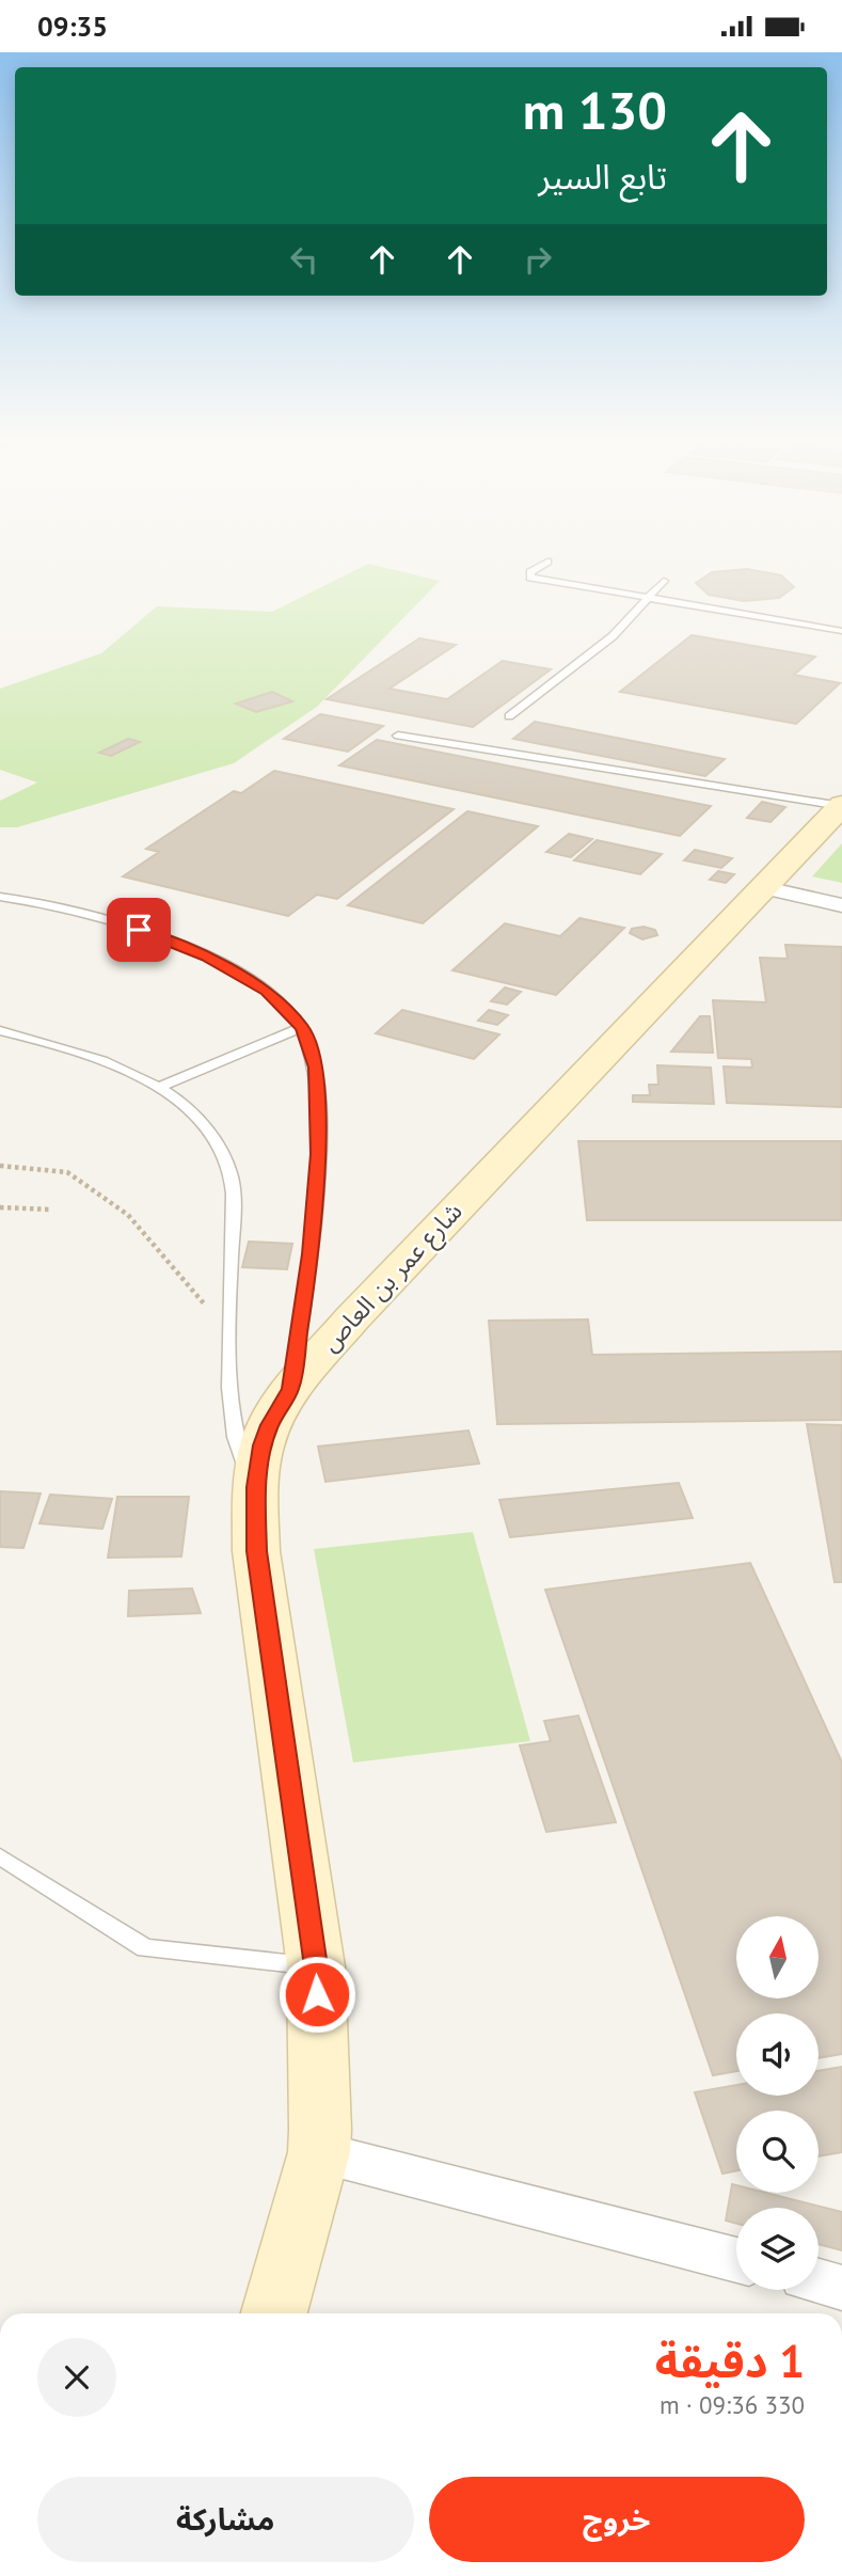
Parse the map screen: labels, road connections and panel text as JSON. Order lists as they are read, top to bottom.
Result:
{
  "streets": {
    "street": ["شارع عمر بن العاص"]
  },
  "north": "top",
  "page": {
    "status": "09:35",
    "turn": ["130 m", "تابع السير"],
    "heading": ["1 دقيقة", "330 m · 09:36"],
    "buttons": ["خروج", "مشاركة"]
  }
}
